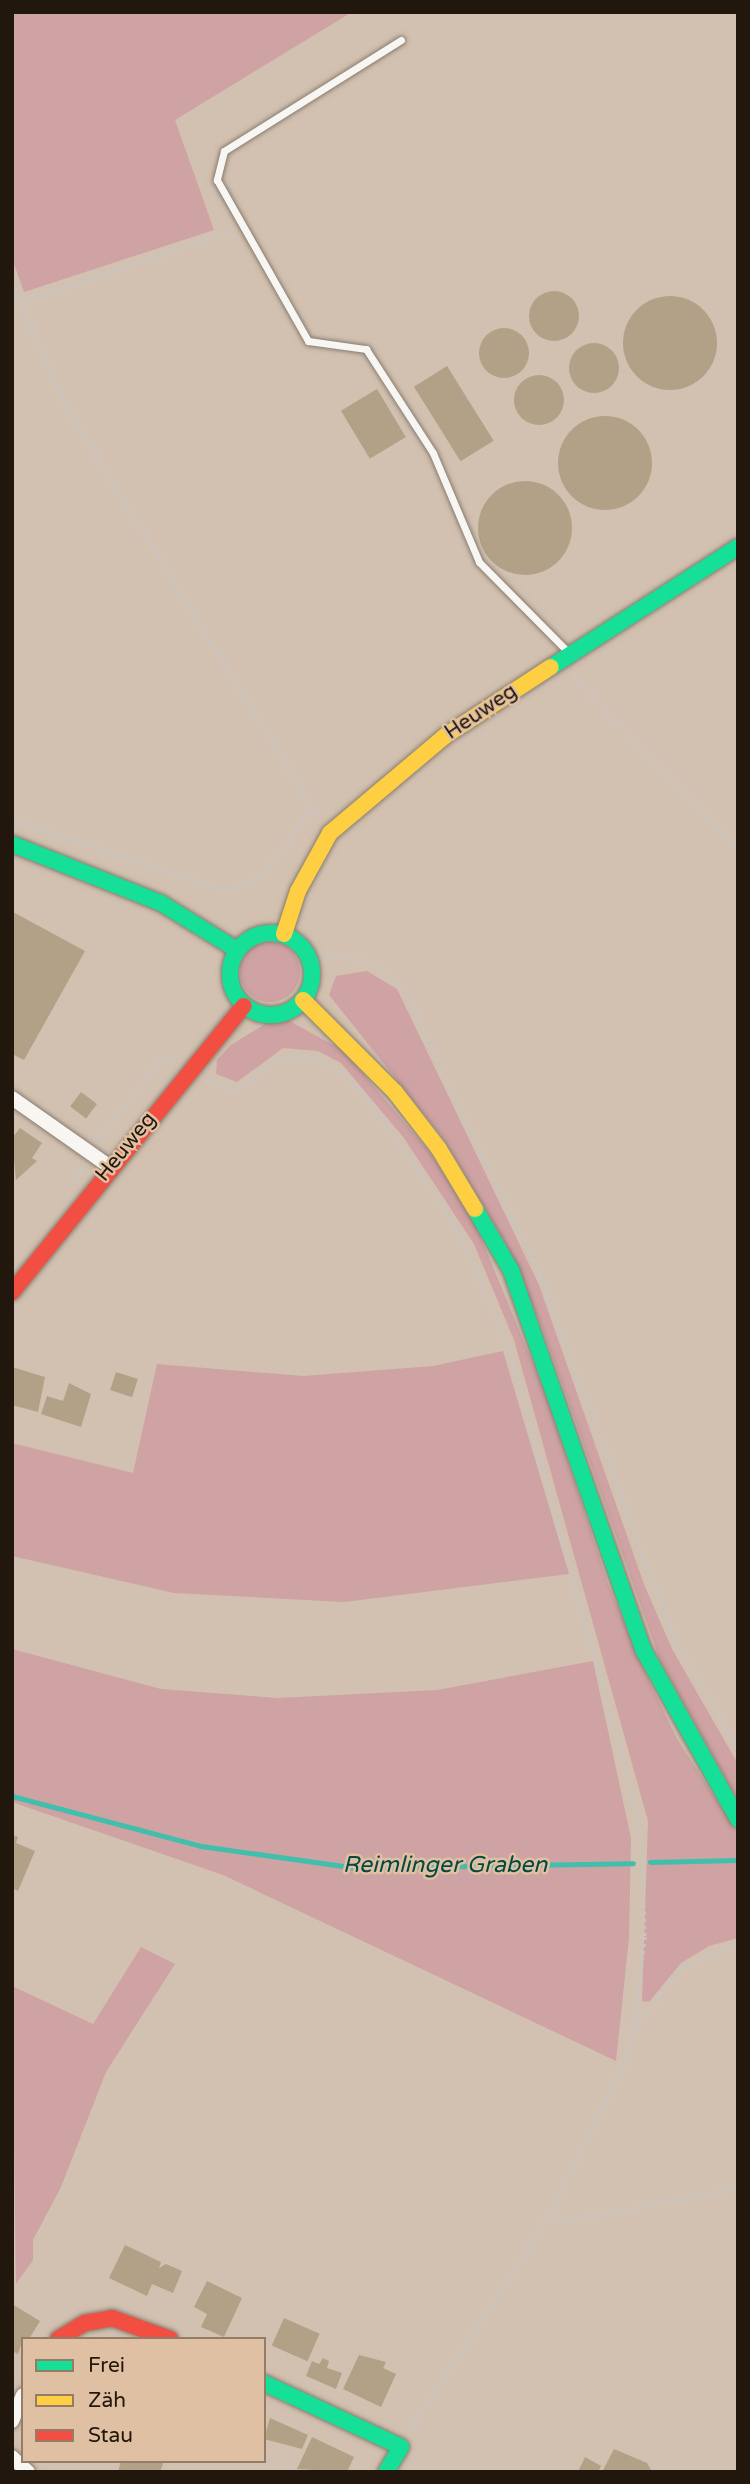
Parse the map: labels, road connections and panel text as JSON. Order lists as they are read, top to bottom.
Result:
{
  "streets": {
    "main road": ["Heuweg"]
  },
  "water": ["Reimlinger Graben"],
  "legend": ["Frei", "Zäh", "Stau"]
}
